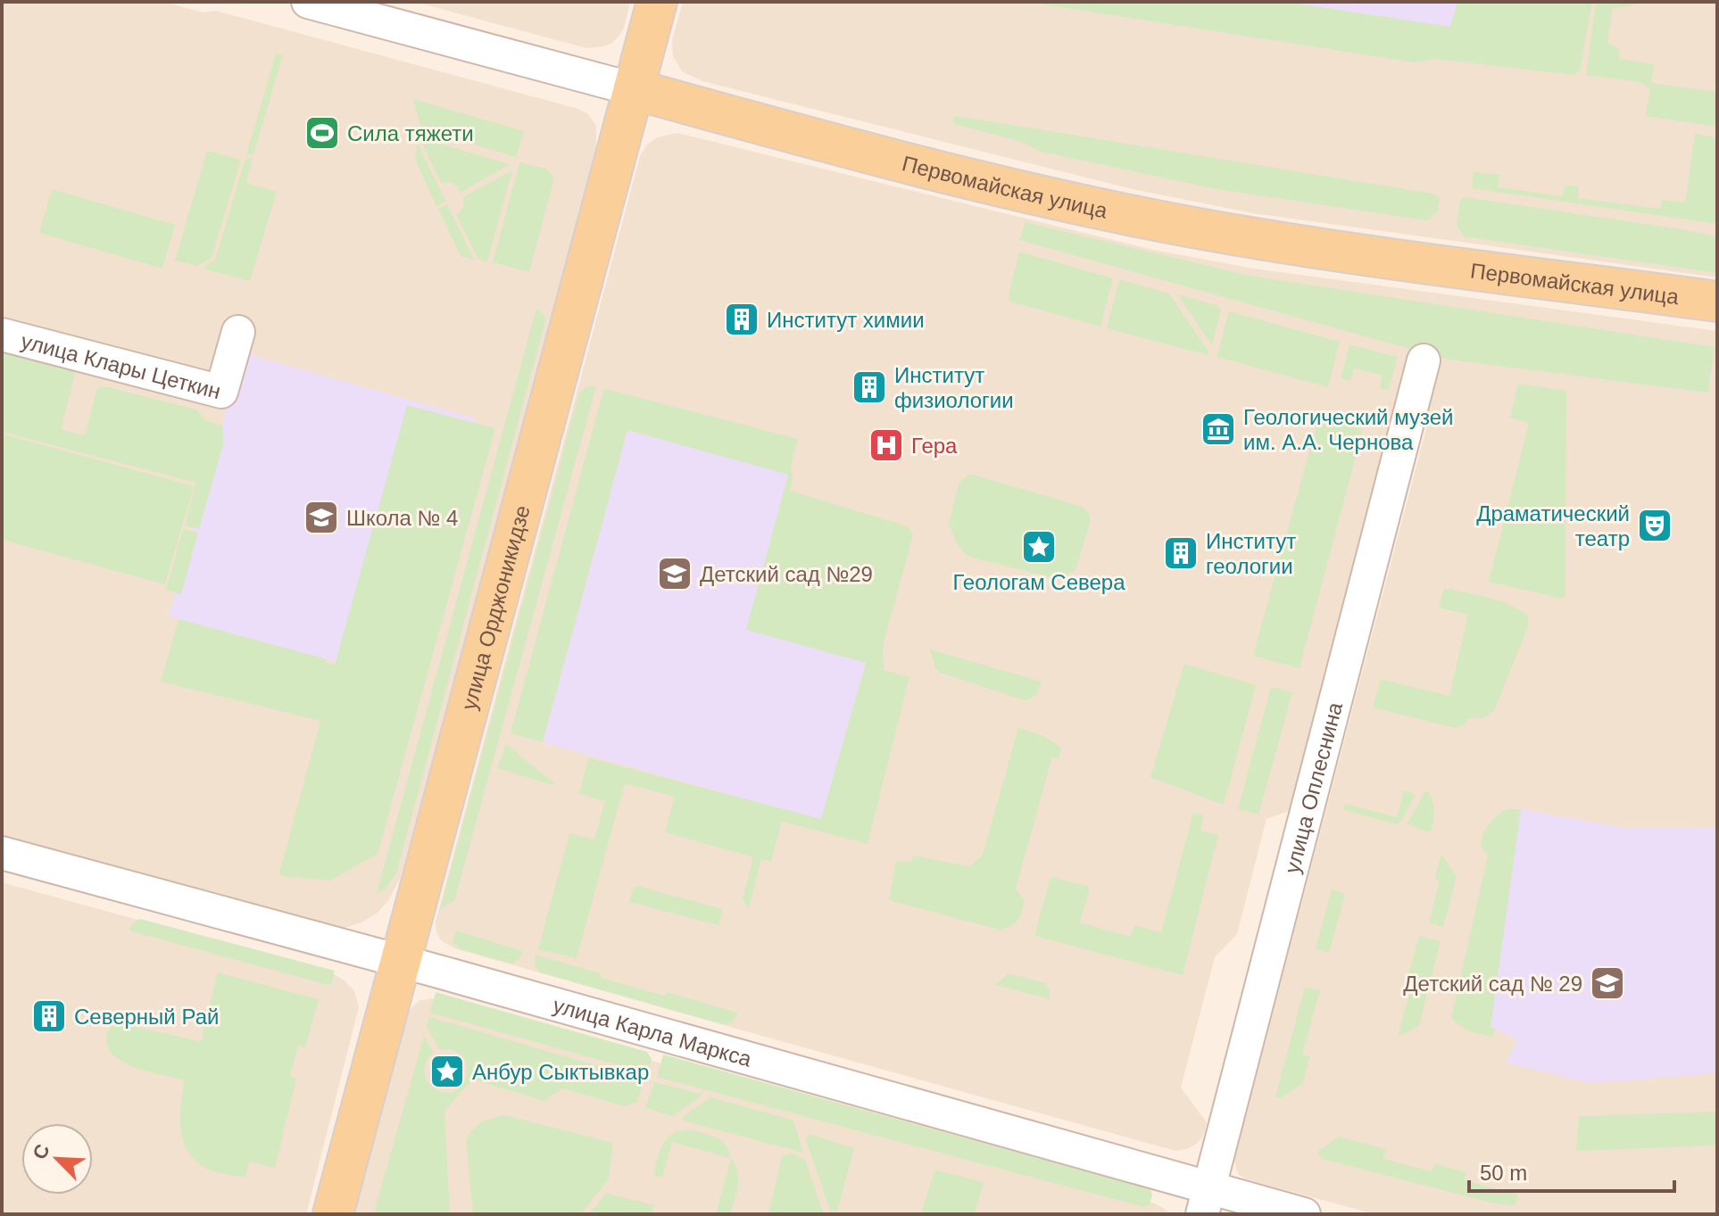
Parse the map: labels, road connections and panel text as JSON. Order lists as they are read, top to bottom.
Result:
{
  "streets": {
    "main road": ["Первомайская улица", "улица Орджоникидзе"],
    "street": ["улица Клары Цеткин", "улица Оплеснина", "улица Карла Маркса"]
  },
  "crossings": [
    ["Первомайская улица", "улица Орджоникидзе"],
    ["улица Орджоникидзе", "улица Карла Маркса"],
    ["улица Оплеснина", "улица Карла Маркса"]
  ],
  "places": {
    "sports": ["Сила тяжети"],
    "building": [
      "Институт химии",
      "Институт физиологии",
      "Институт геологии",
      "Северный Рай"
    ],
    "museum": ["Геологический музей им. А.А. Чернова"],
    "hospital": ["Гера"],
    "school or university": ["Школа № 4", "Детский сад №29", "Детский сад № 29"],
    "theatre": ["Драматический театр"],
    "place": ["Геологам Севера", "Анбур Сыктывкар"]
  },
  "scale_bar": "50 m",
  "north": "top left"
}
